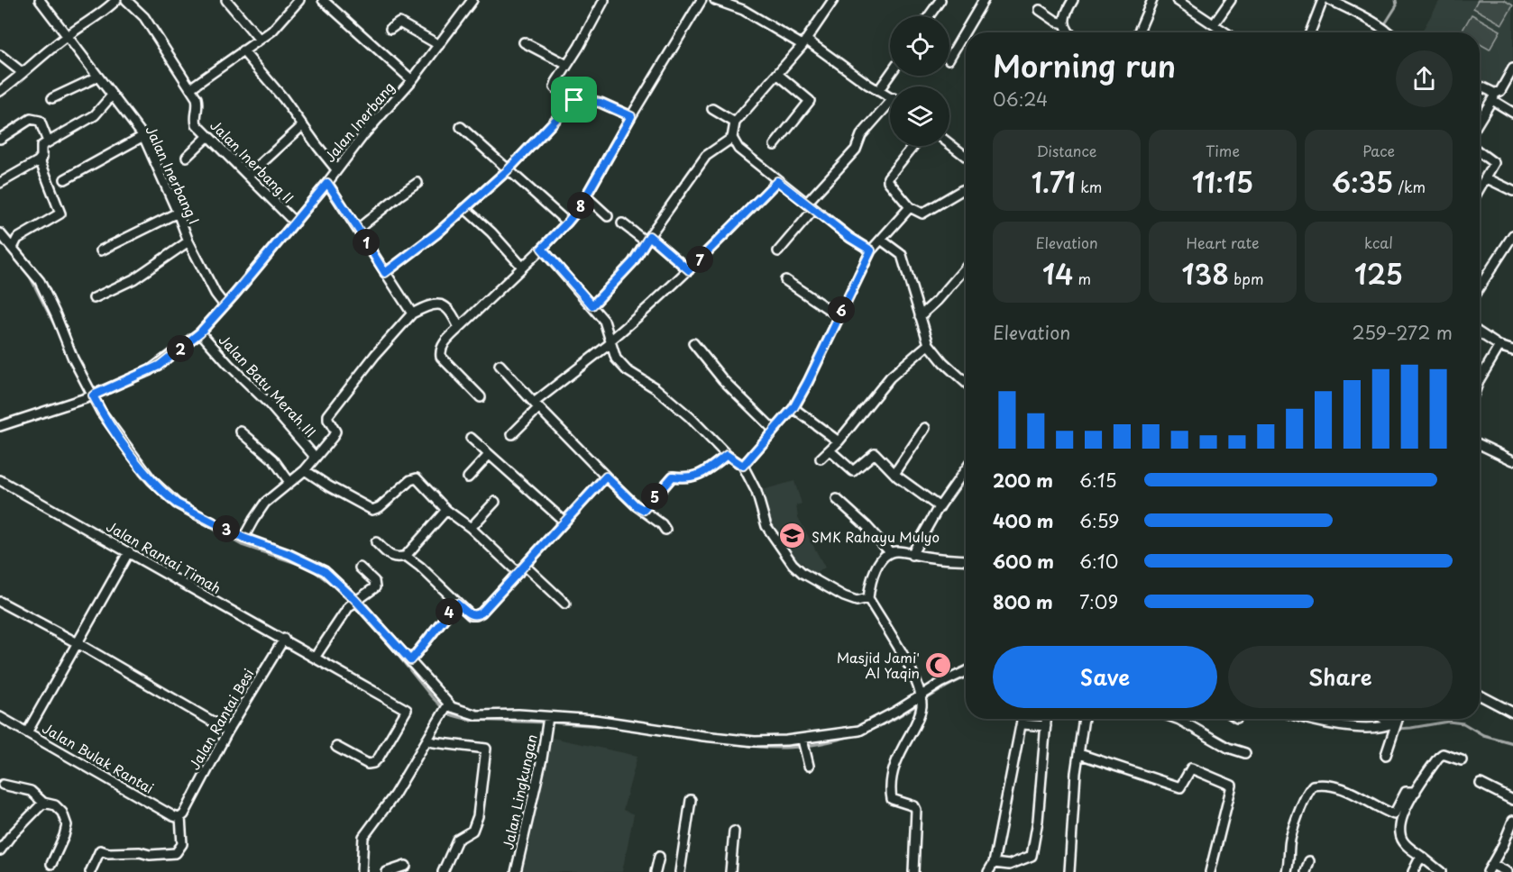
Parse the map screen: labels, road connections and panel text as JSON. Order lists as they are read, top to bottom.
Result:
{
  "streets": {
    "street": [
      "Jalan Inerbang",
      "Jalan Inerbang II",
      "Jalan Inerbang I",
      "Jalan Batu Merah III",
      "Jalan Rantai Timah",
      "Jalan Rantai Besi",
      "Jalan Bulak Rantai",
      "Jalan Lingkungan"
    ]
  },
  "crossings": [
    ["Jalan Inerbang", "Jalan Inerbang II"],
    ["Jalan Inerbang", "Jalan Inerbang I"],
    ["Jalan Inerbang", "Jalan Batu Merah III"],
    ["Jalan Rantai Timah", "Jalan Rantai Besi"],
    ["Jalan Rantai Besi", "Jalan Bulak Rantai"]
  ],
  "places": {
    "school or university": ["SMK Rahayu Mulyo"],
    "mosque": ["Masjid Jami' Al Yaqin"]
  },
  "page": {
    "heading": ["Morning run", "06:24"],
    "stats": [
      ["Distance", "1.71 km"],
      ["Time", "11:15"],
      ["Pace", "6:35 /km"],
      ["Elevation", "14 m"],
      ["Heart rate", "138 bpm"],
      ["kcal", "125"]
    ],
    "pins": [
      "8",
      "1",
      "7",
      "6",
      "2",
      "5",
      "3",
      "4"
    ],
    "chart": ["Elevation", "259–272 m"],
    "list": [
      {
        "name": "200 m",
        "note": "6:15"
      },
      {
        "name": "400 m",
        "note": "6:59"
      },
      {
        "name": "600 m",
        "note": "6:10"
      },
      {
        "name": "800 m",
        "note": "7:09"
      }
    ],
    "buttons": ["Save", "Share"]
  }
}
